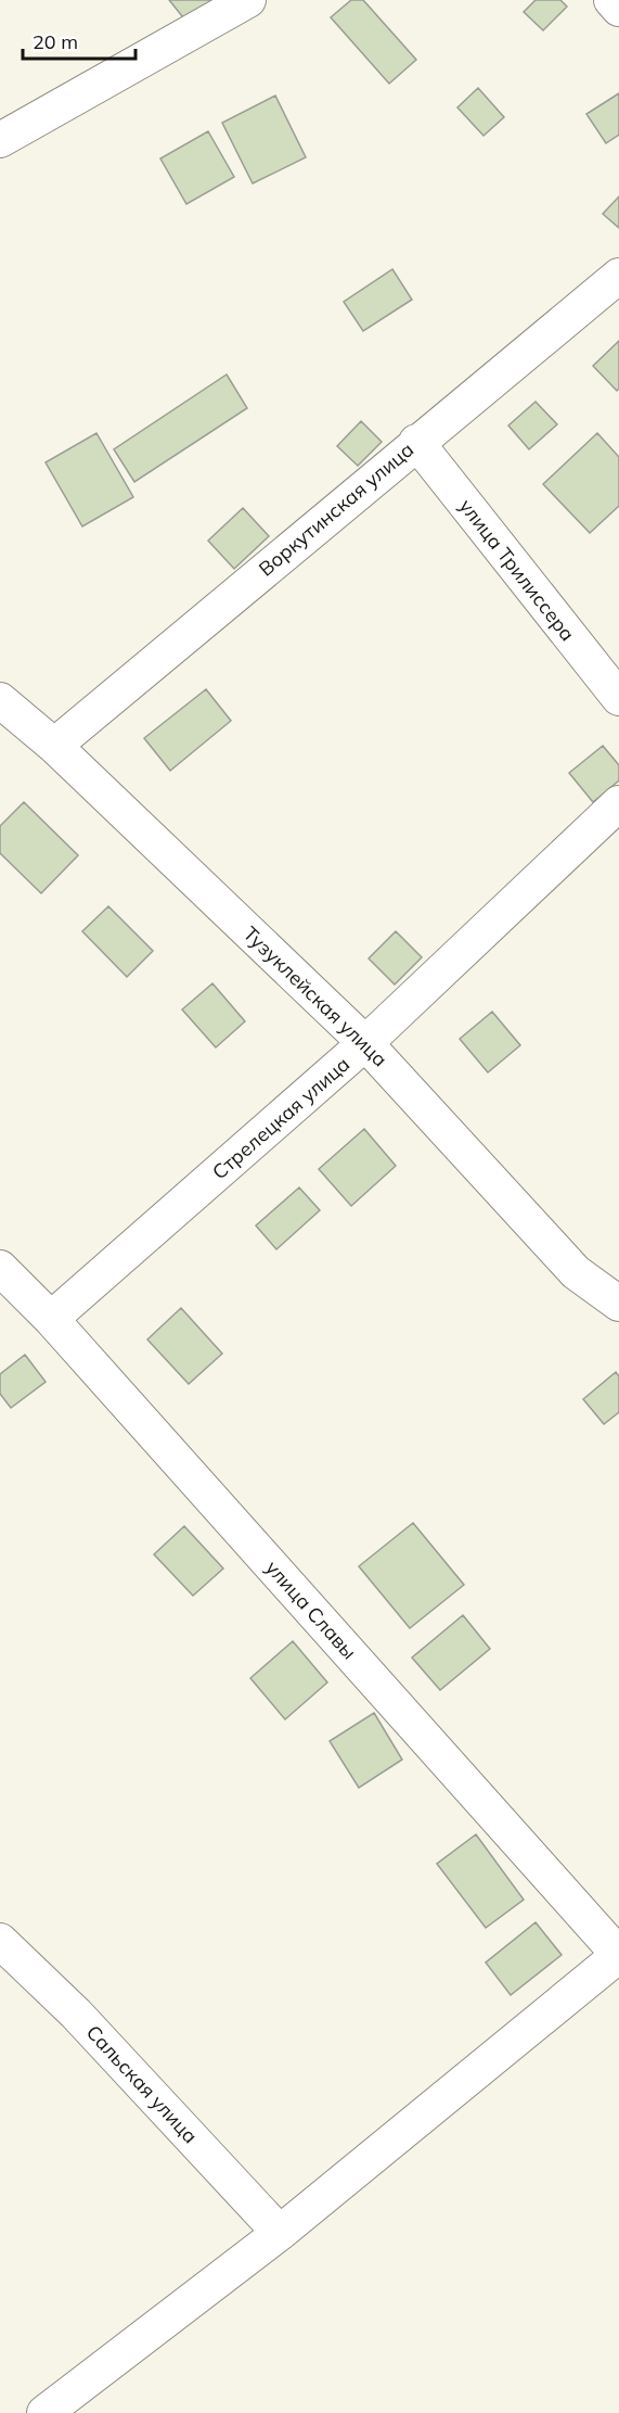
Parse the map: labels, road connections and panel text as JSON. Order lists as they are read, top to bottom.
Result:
{
  "streets": {
    "street": [
      "Воркутинская улица",
      "улица Трилиссера",
      "Тузуклейская улица",
      "Стрелецкая улица",
      "улица Славы",
      "Сальская улица"
    ]
  },
  "crossings": [
    ["Воркутинская улица", "улица Трилиссера"],
    ["Воркутинская улица", "Тузуклейская улица"],
    ["Тузуклейская улица", "Стрелецкая улица"],
    ["Стрелецкая улица", "улица Славы"]
  ],
  "scale_bar": "20 m"
}
